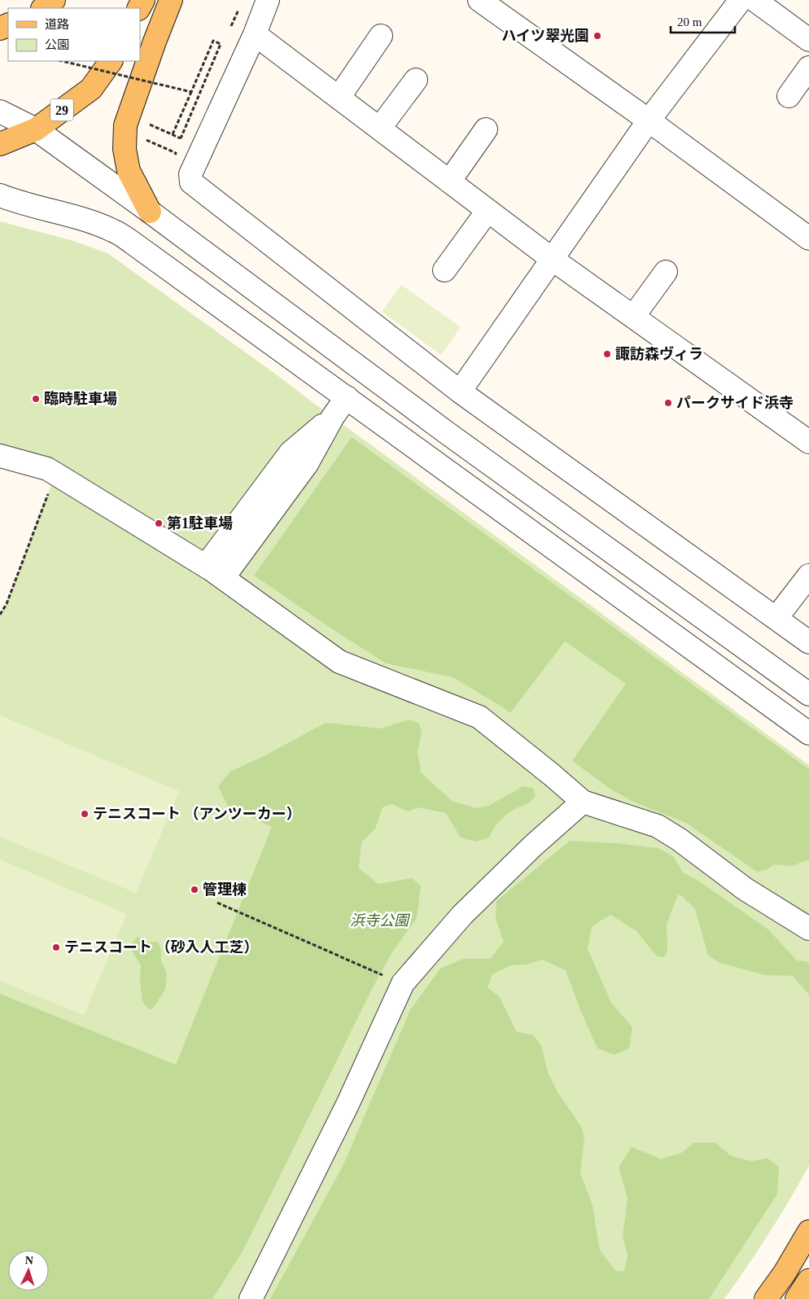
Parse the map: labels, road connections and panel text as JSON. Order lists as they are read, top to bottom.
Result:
{
  "streets": {
    "main road": ["29"]
  },
  "parks": ["浜寺公園"],
  "places": [
    "ハイツ翠光園",
    "諏訪森ヴィラ",
    "臨時駐車場",
    "パークサイド浜寺",
    "第1駐車場",
    "テニスコート （アンツーカー）",
    "管理棟",
    "テニスコート （砂入人工芝）"
  ],
  "legend": ["道路", "公園"],
  "scale_bar": "20 m",
  "north": "top"
}
